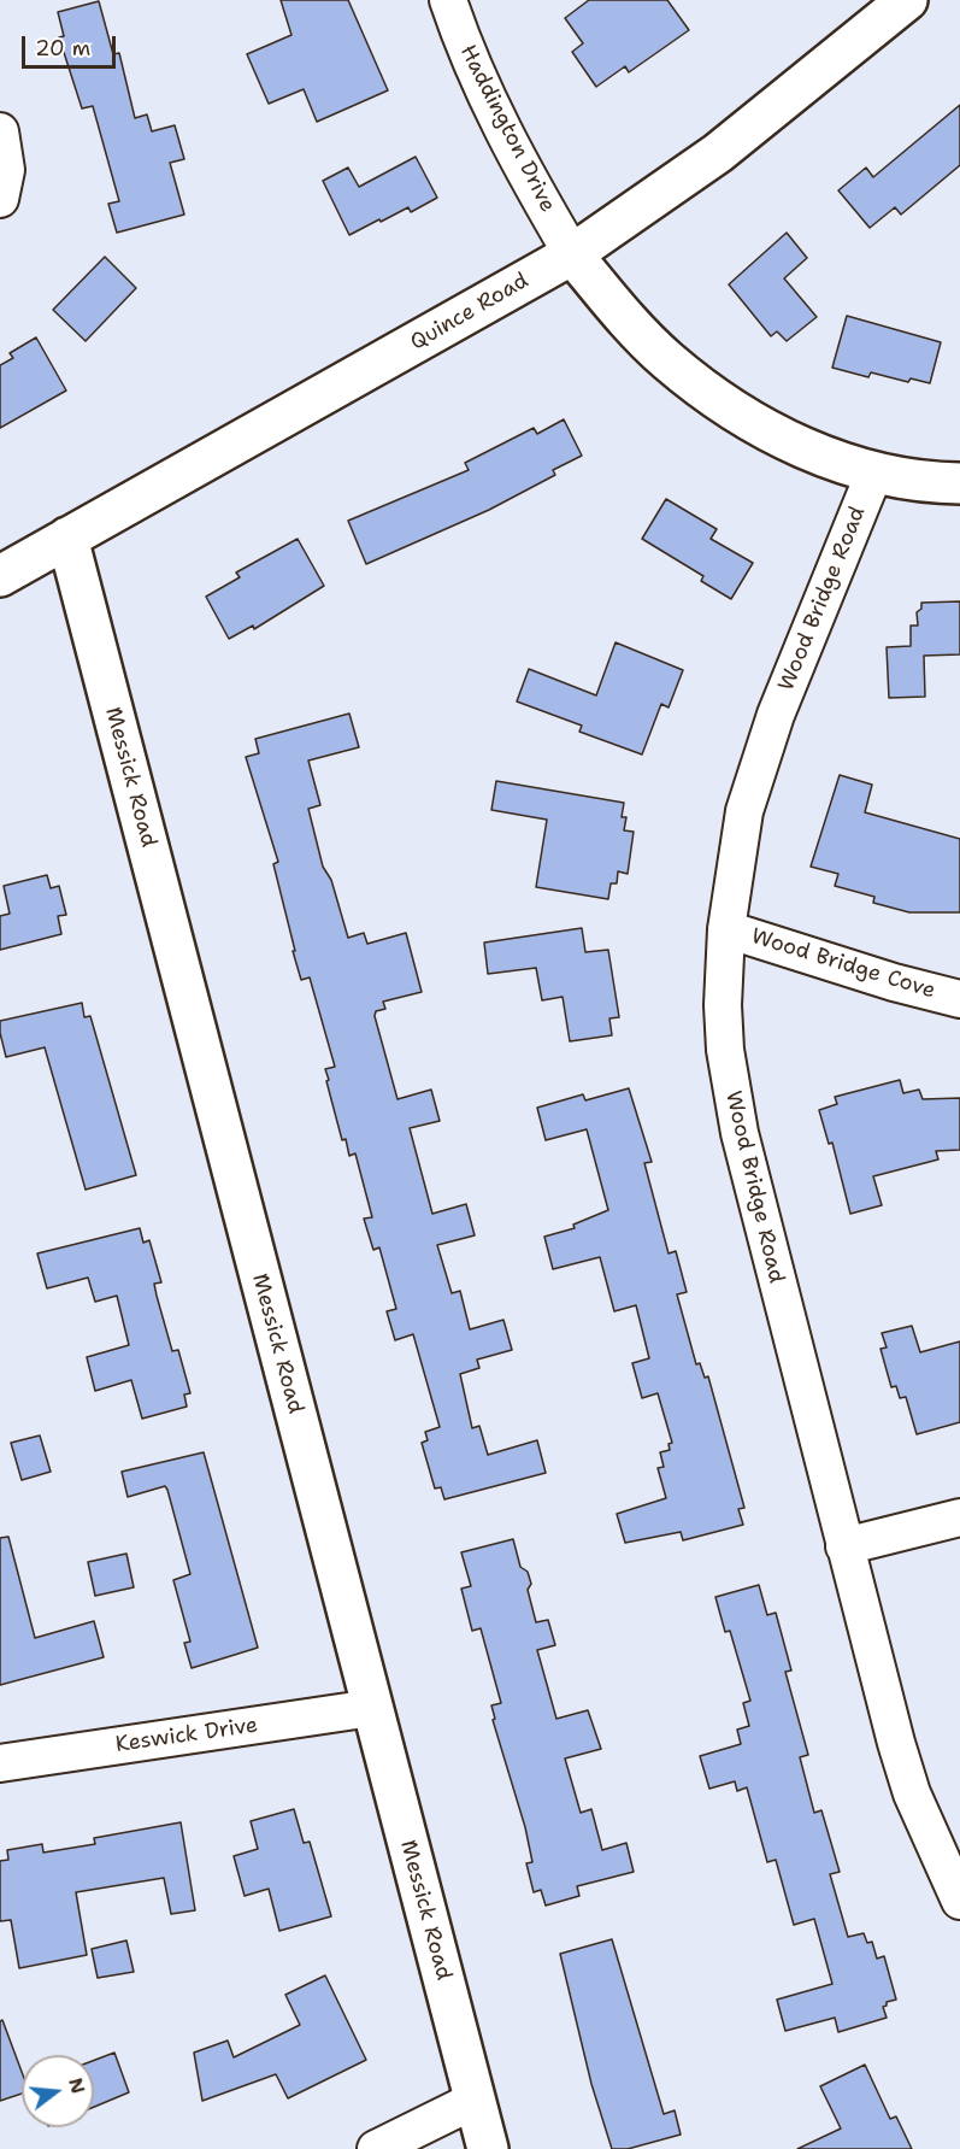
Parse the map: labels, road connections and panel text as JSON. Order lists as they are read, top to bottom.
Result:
{
  "streets": {
    "street": [
      "Haddington Drive",
      "Quince Road",
      "Wood Bridge Road",
      "Messick Road",
      "Wood Bridge Cove",
      "Keswick Drive"
    ]
  },
  "crossings": [
    ["Haddington Drive", "Quince Road"],
    ["Quince Road", "Messick Road"],
    ["Wood Bridge Road", "Wood Bridge Cove"],
    ["Messick Road", "Keswick Drive"]
  ],
  "scale_bar": "20 m",
  "north": "right"
}
